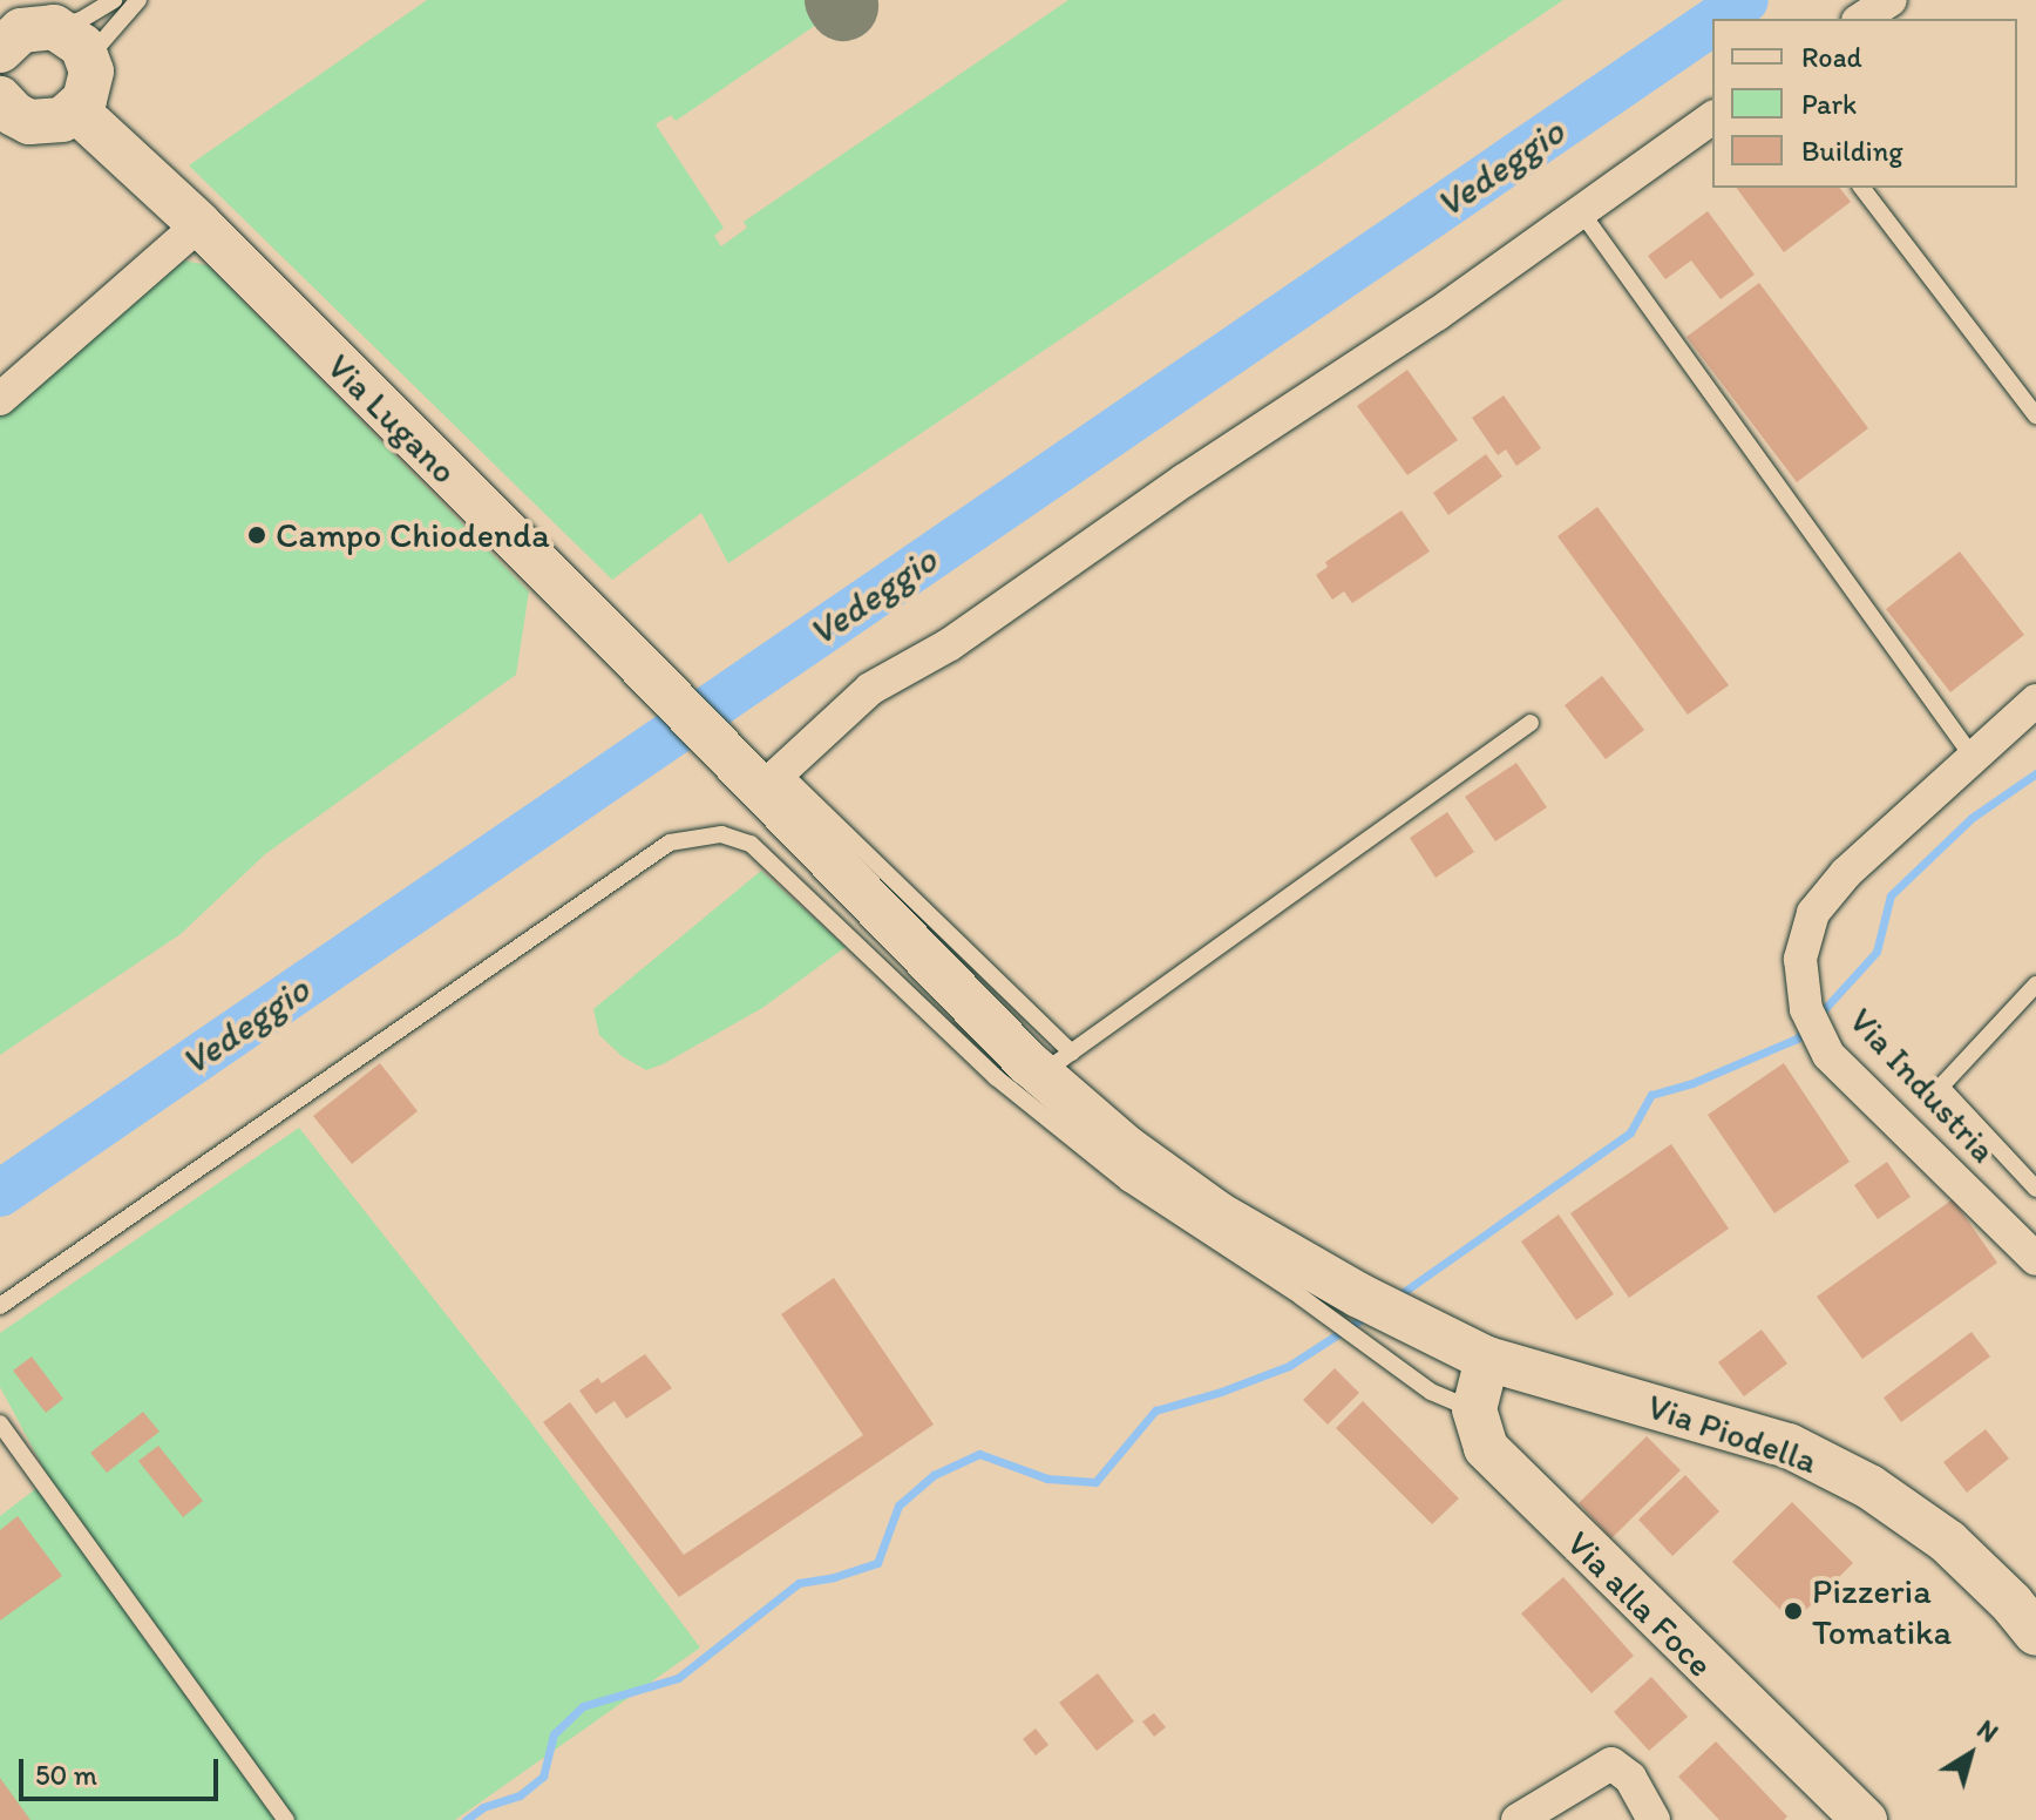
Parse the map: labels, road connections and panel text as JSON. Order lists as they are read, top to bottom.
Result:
{
  "streets": {
    "main road": ["Via Lugano", "Via Piodella", "Via alla Foce"],
    "street": ["Via Industria"]
  },
  "crossings": [
    ["Via Lugano", "Via Piodella"]
  ],
  "water": ["Vedeggio"],
  "places": ["Campo Chiodenda", "Pizzeria Tomatika"],
  "legend": ["Road", "Park", "Building"],
  "scale_bar": "50 m",
  "north": "top right"
}
